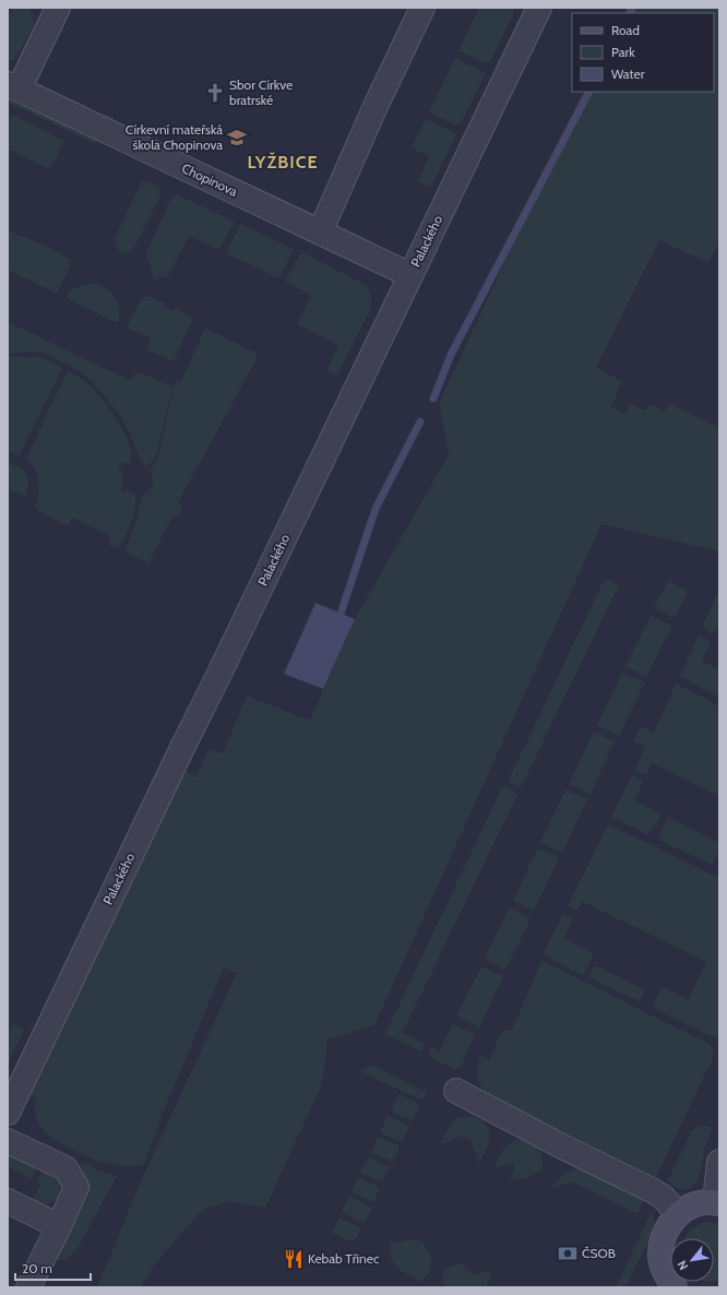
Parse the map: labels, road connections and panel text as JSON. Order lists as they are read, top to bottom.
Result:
{
  "streets": {
    "street": ["Chopinova", "Palackého"]
  },
  "crossings": [
    ["Chopinova", "Palackého"]
  ],
  "districts": ["LYŽBICE"],
  "places": {
    "church": ["Sbor Církve bratrské"],
    "school or university": ["Církevní mateřská škola Chopinova"],
    "bank": ["ČSOB"],
    "restaurant": ["Kebab Třinec"]
  },
  "legend": ["Road", "Park", "Water"],
  "scale_bar": "20 m",
  "north": "bottom left"
}
